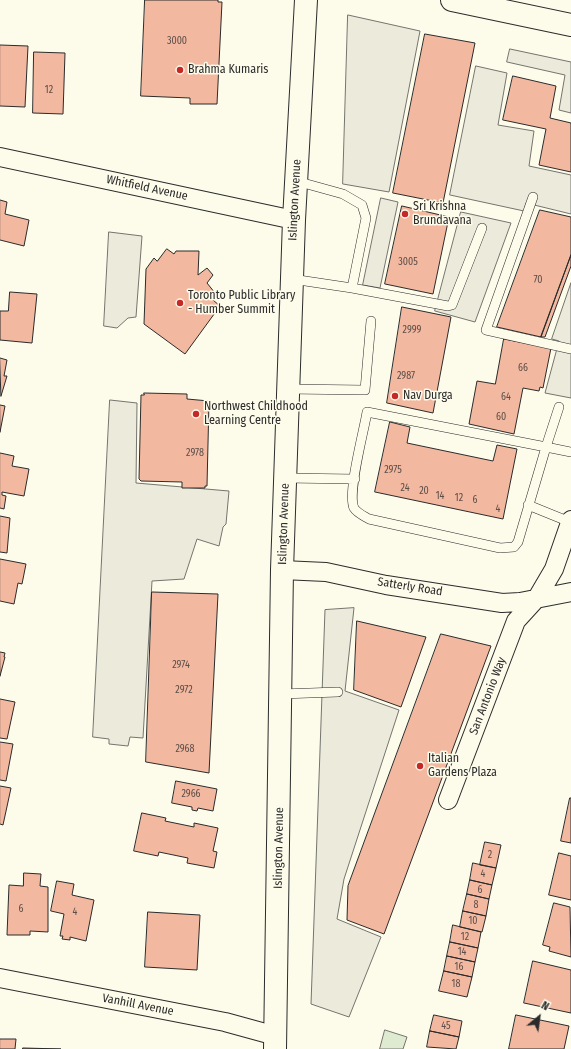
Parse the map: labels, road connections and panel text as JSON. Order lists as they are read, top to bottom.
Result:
{
  "streets": {
    "main road": ["Islington Avenue"],
    "street": [
      "Whitfield Avenue",
      "Satterly Road",
      "San Antonio Way",
      "Vanhill Avenue"
    ]
  },
  "crossings": [
    ["Whitfield Avenue", "Islington Avenue"],
    ["Islington Avenue", "Satterly Road"],
    ["Islington Avenue", "Vanhill Avenue"],
    ["Satterly Road", "San Antonio Way"]
  ],
  "places": [
    "Brahma Kumaris",
    "Sri Krishna Brundavana",
    "Toronto Public Library - Humber Summit",
    "Nav Durga",
    "Northwest Childhood Learning Centre",
    "Italian Gardens Plaza"
  ],
  "house_numbers": [
    "3000",
    "12",
    "3005",
    "70",
    "2999",
    "66",
    "2987",
    "64",
    "60",
    "2978",
    "2975",
    "24",
    "20",
    "14",
    "12",
    "6",
    "4",
    "2974",
    "2972",
    "2968",
    "2966",
    "2",
    "4",
    "6",
    "8",
    "6",
    "4",
    "10",
    "12",
    "14",
    "16",
    "18",
    "45"
  ],
  "north": "top right"
}
